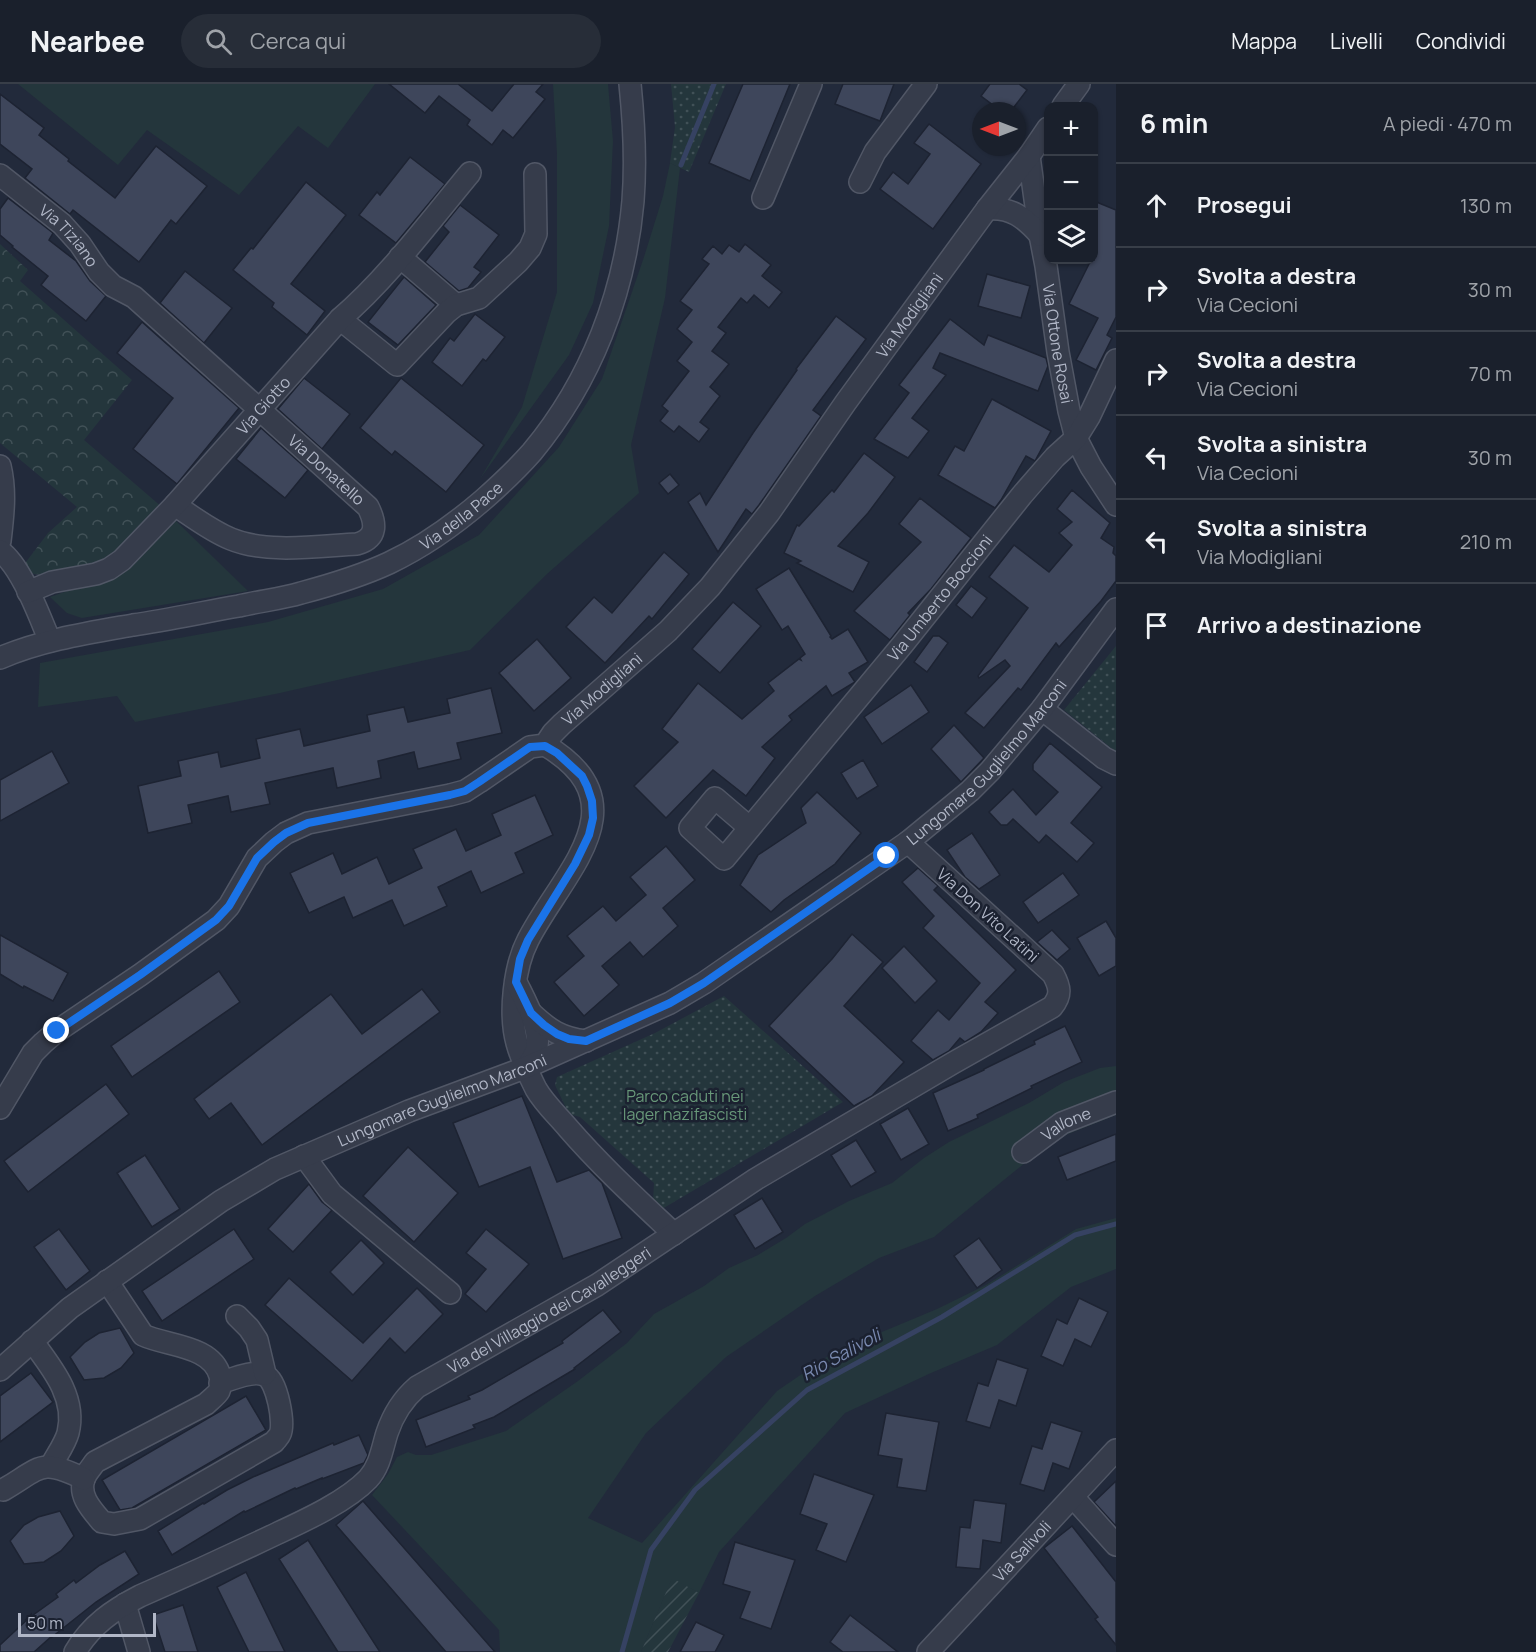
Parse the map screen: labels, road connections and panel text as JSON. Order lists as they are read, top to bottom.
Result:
{
  "streets": {
    "street": [
      "Via Tiziano",
      "Via Modigliani",
      "Via Ottone Rosai",
      "Via Giotto",
      "Via Donatello",
      "Via della Pace",
      "Via Umberto Boccioni",
      "Lungomare Guglielmo Marconi",
      "Via Don Vito Latini",
      "Vallone",
      "Via del Villaggio dei Cavalleggeri",
      "Via Salivoli"
    ]
  },
  "crossings": [
    ["Via Tiziano", "Via Donatello"],
    ["Via Modigliani", "Via Ottone Rosai"],
    ["Via Ottone Rosai", "Via Umberto Boccioni"],
    ["Via Giotto", "Via Donatello"],
    ["Lungomare Guglielmo Marconi", "Via Don Vito Latini"],
    ["Via Don Vito Latini", "Via del Villaggio dei Cavalleggeri"]
  ],
  "water": ["Rio Salivoli"],
  "parks": ["Parco caduti nei lager nazifascisti"],
  "scale_bar": "50 m",
  "north": "left",
  "page": {
    "header": "Nearbee",
    "search": "Cerca qui",
    "nav": ["Mappa", "Livelli", "Condividi"],
    "heading": ["6 min", "A piedi · 470 m"],
    "map_buttons": ["+", "−"],
    "list": [
      ["Prosegui", "130 m"],
      ["Svolta a destra", "Via Cecioni", "30 m"],
      ["Svolta a destra", "Via Cecioni", "70 m"],
      ["Svolta a sinistra", "Via Cecioni", "30 m"],
      ["Svolta a sinistra", "Via Modigliani", "210 m"],
      "Arrivo a destinazione"
    ],
    "scale": "50 m"
  }
}
